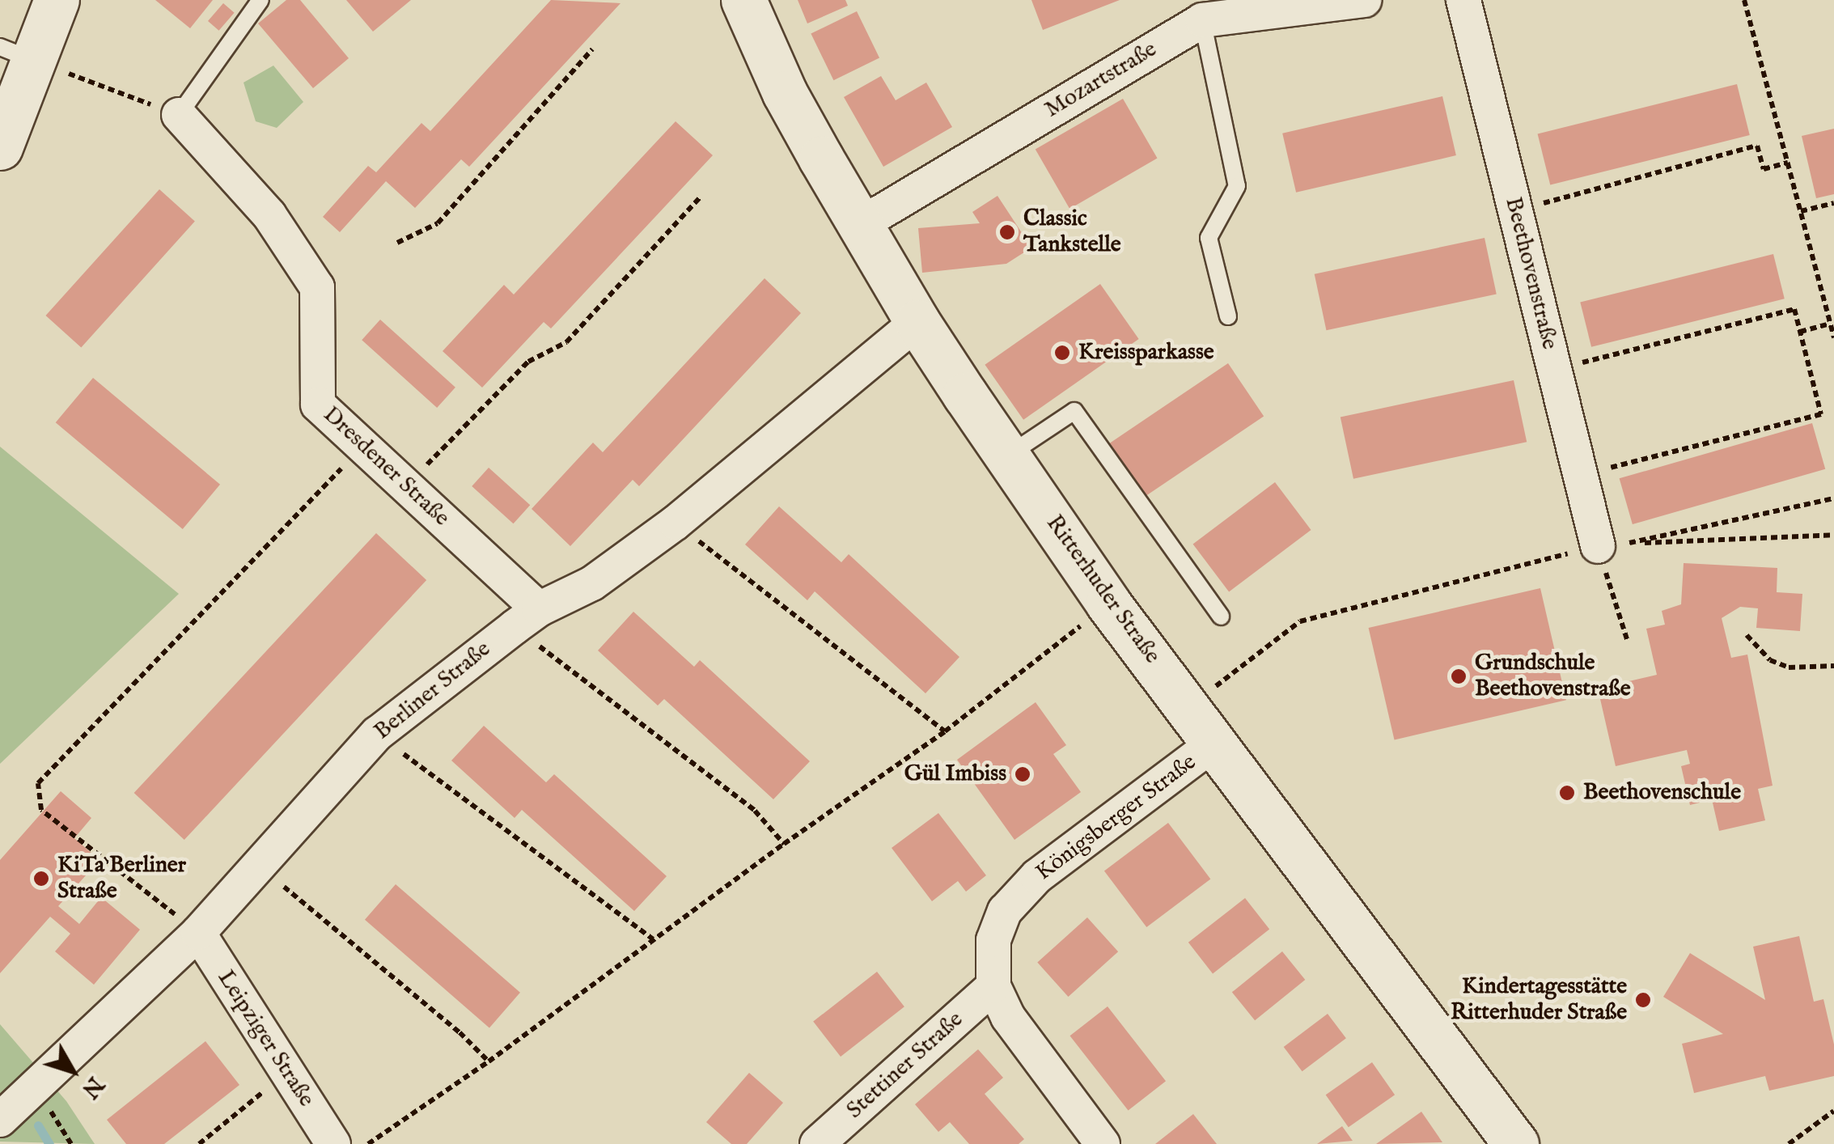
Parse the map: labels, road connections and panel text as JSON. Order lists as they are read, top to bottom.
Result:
{
  "streets": {
    "street": [
      "Mozartstraße",
      "Beethovenstraße",
      "Dresdener Straße",
      "Ritterhuder Straße",
      "Berliner Straße",
      "Königsberger Straße",
      "Leipziger Straße",
      "Stettiner Straße"
    ]
  },
  "crossings": [
    ["Mozartstraße", "Ritterhuder Straße"],
    ["Dresdener Straße", "Berliner Straße"],
    ["Ritterhuder Straße", "Berliner Straße"],
    ["Ritterhuder Straße", "Königsberger Straße"],
    ["Berliner Straße", "Leipziger Straße"],
    ["Königsberger Straße", "Stettiner Straße"]
  ],
  "places": [
    "Classic Tankstelle",
    "Kreissparkasse",
    "Grundschule Beethovenstraße",
    "Gül Imbiss",
    "Beethovenschule",
    "KiTa Berliner Straße",
    "Kindertagesstätte Ritterhuder Straße"
  ],
  "north": "bottom right"
}
